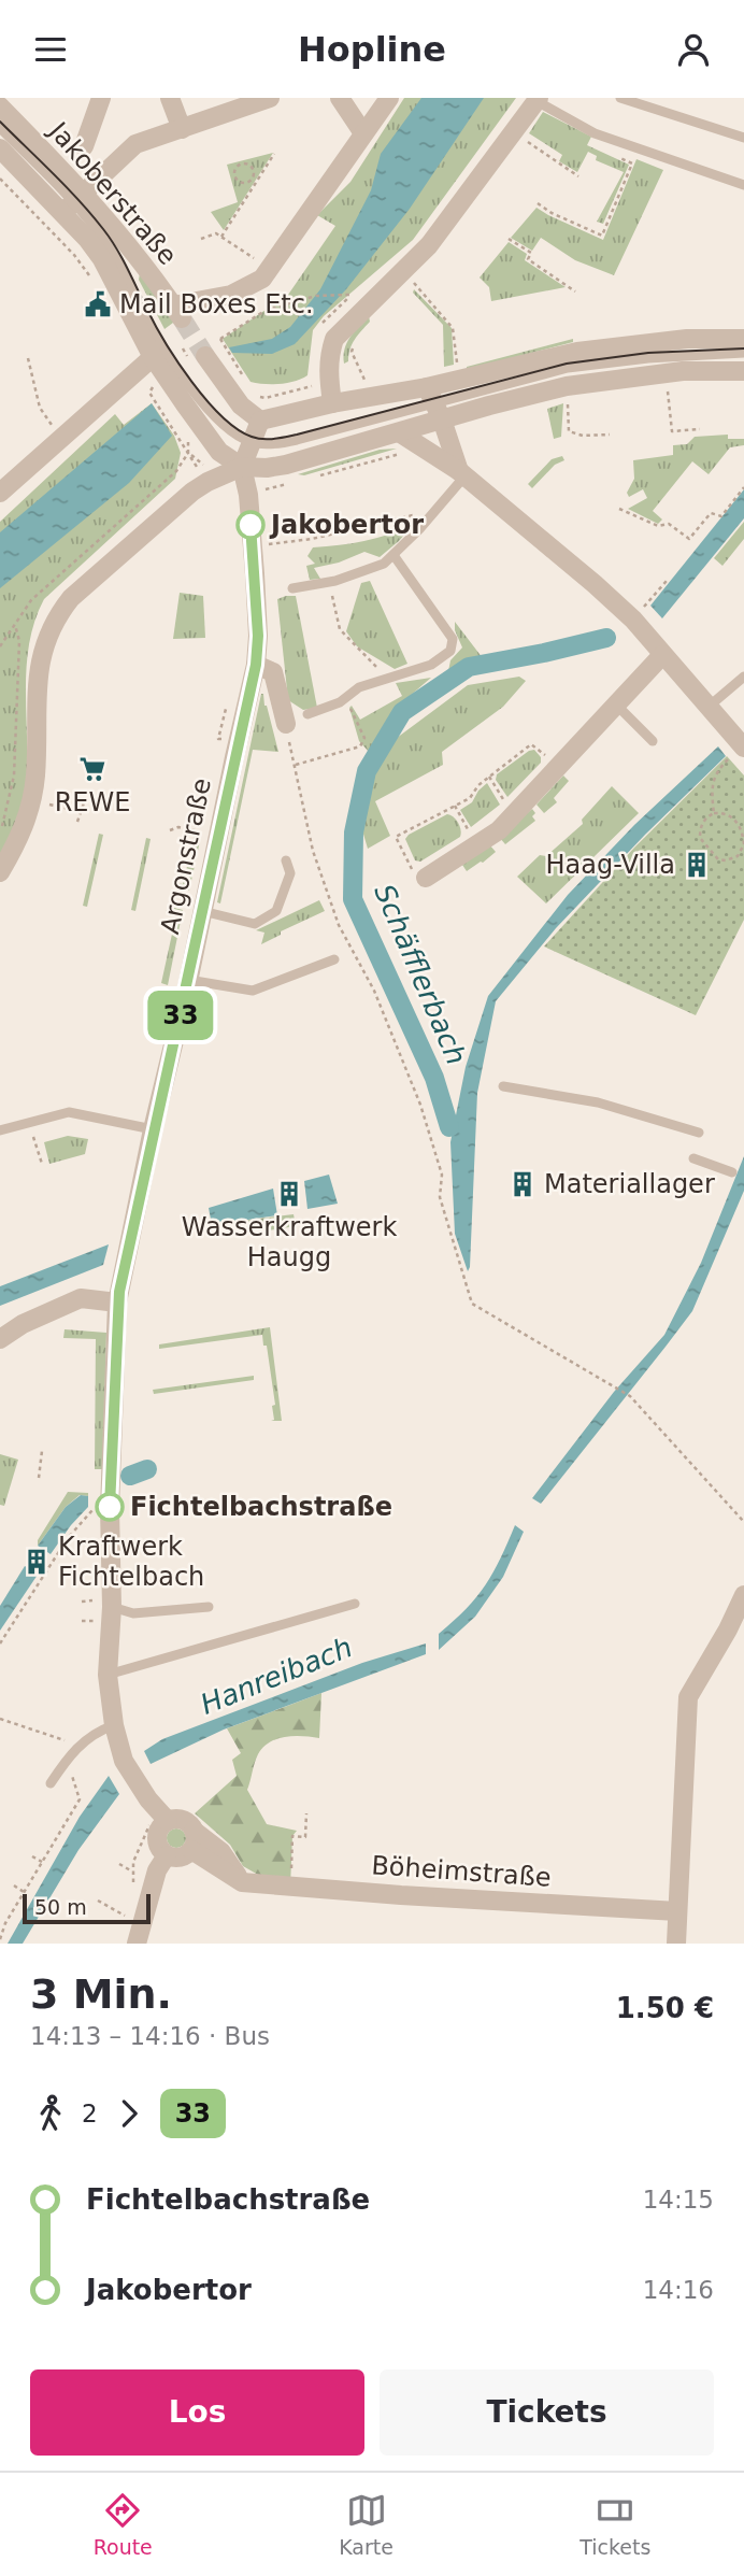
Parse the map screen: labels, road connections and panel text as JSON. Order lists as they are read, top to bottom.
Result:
{
  "streets": {
    "street": ["Jakoberstraße", "Argonstraße", "Böheimstraße"]
  },
  "crossings": [
    ["Jakoberstraße", "Argonstraße"]
  ],
  "water": ["Schäfflerbach", "Hanreibach"],
  "places": {
    "public building": ["Mail Boxes Etc."],
    "other": ["Jakobertor", "Fichtelbachstraße"],
    "supermarket": ["REWE"],
    "building": [
      "Haag-Villa",
      "Materiallager",
      "Wasserkraftwerk Haugg",
      "Kraftwerk Fichtelbach"
    ]
  },
  "lines": ["bus line 33"],
  "scale_bar": "50 m",
  "page": {
    "header": "Hopline",
    "on_map": "33",
    "scale": "50 m",
    "heading": ["3 Min.", "14:13 – 14:16 · Bus", "1.50 €"],
    "legs": ["2", "33"],
    "list": [
      {
        "name": "Fichtelbachstraße",
        "value": "14:15"
      },
      {
        "name": "Jakobertor",
        "value": "14:16"
      }
    ],
    "buttons": ["Los", "Tickets"],
    "tabs": ["Route", "Karte", "Tickets"]
  }
}
